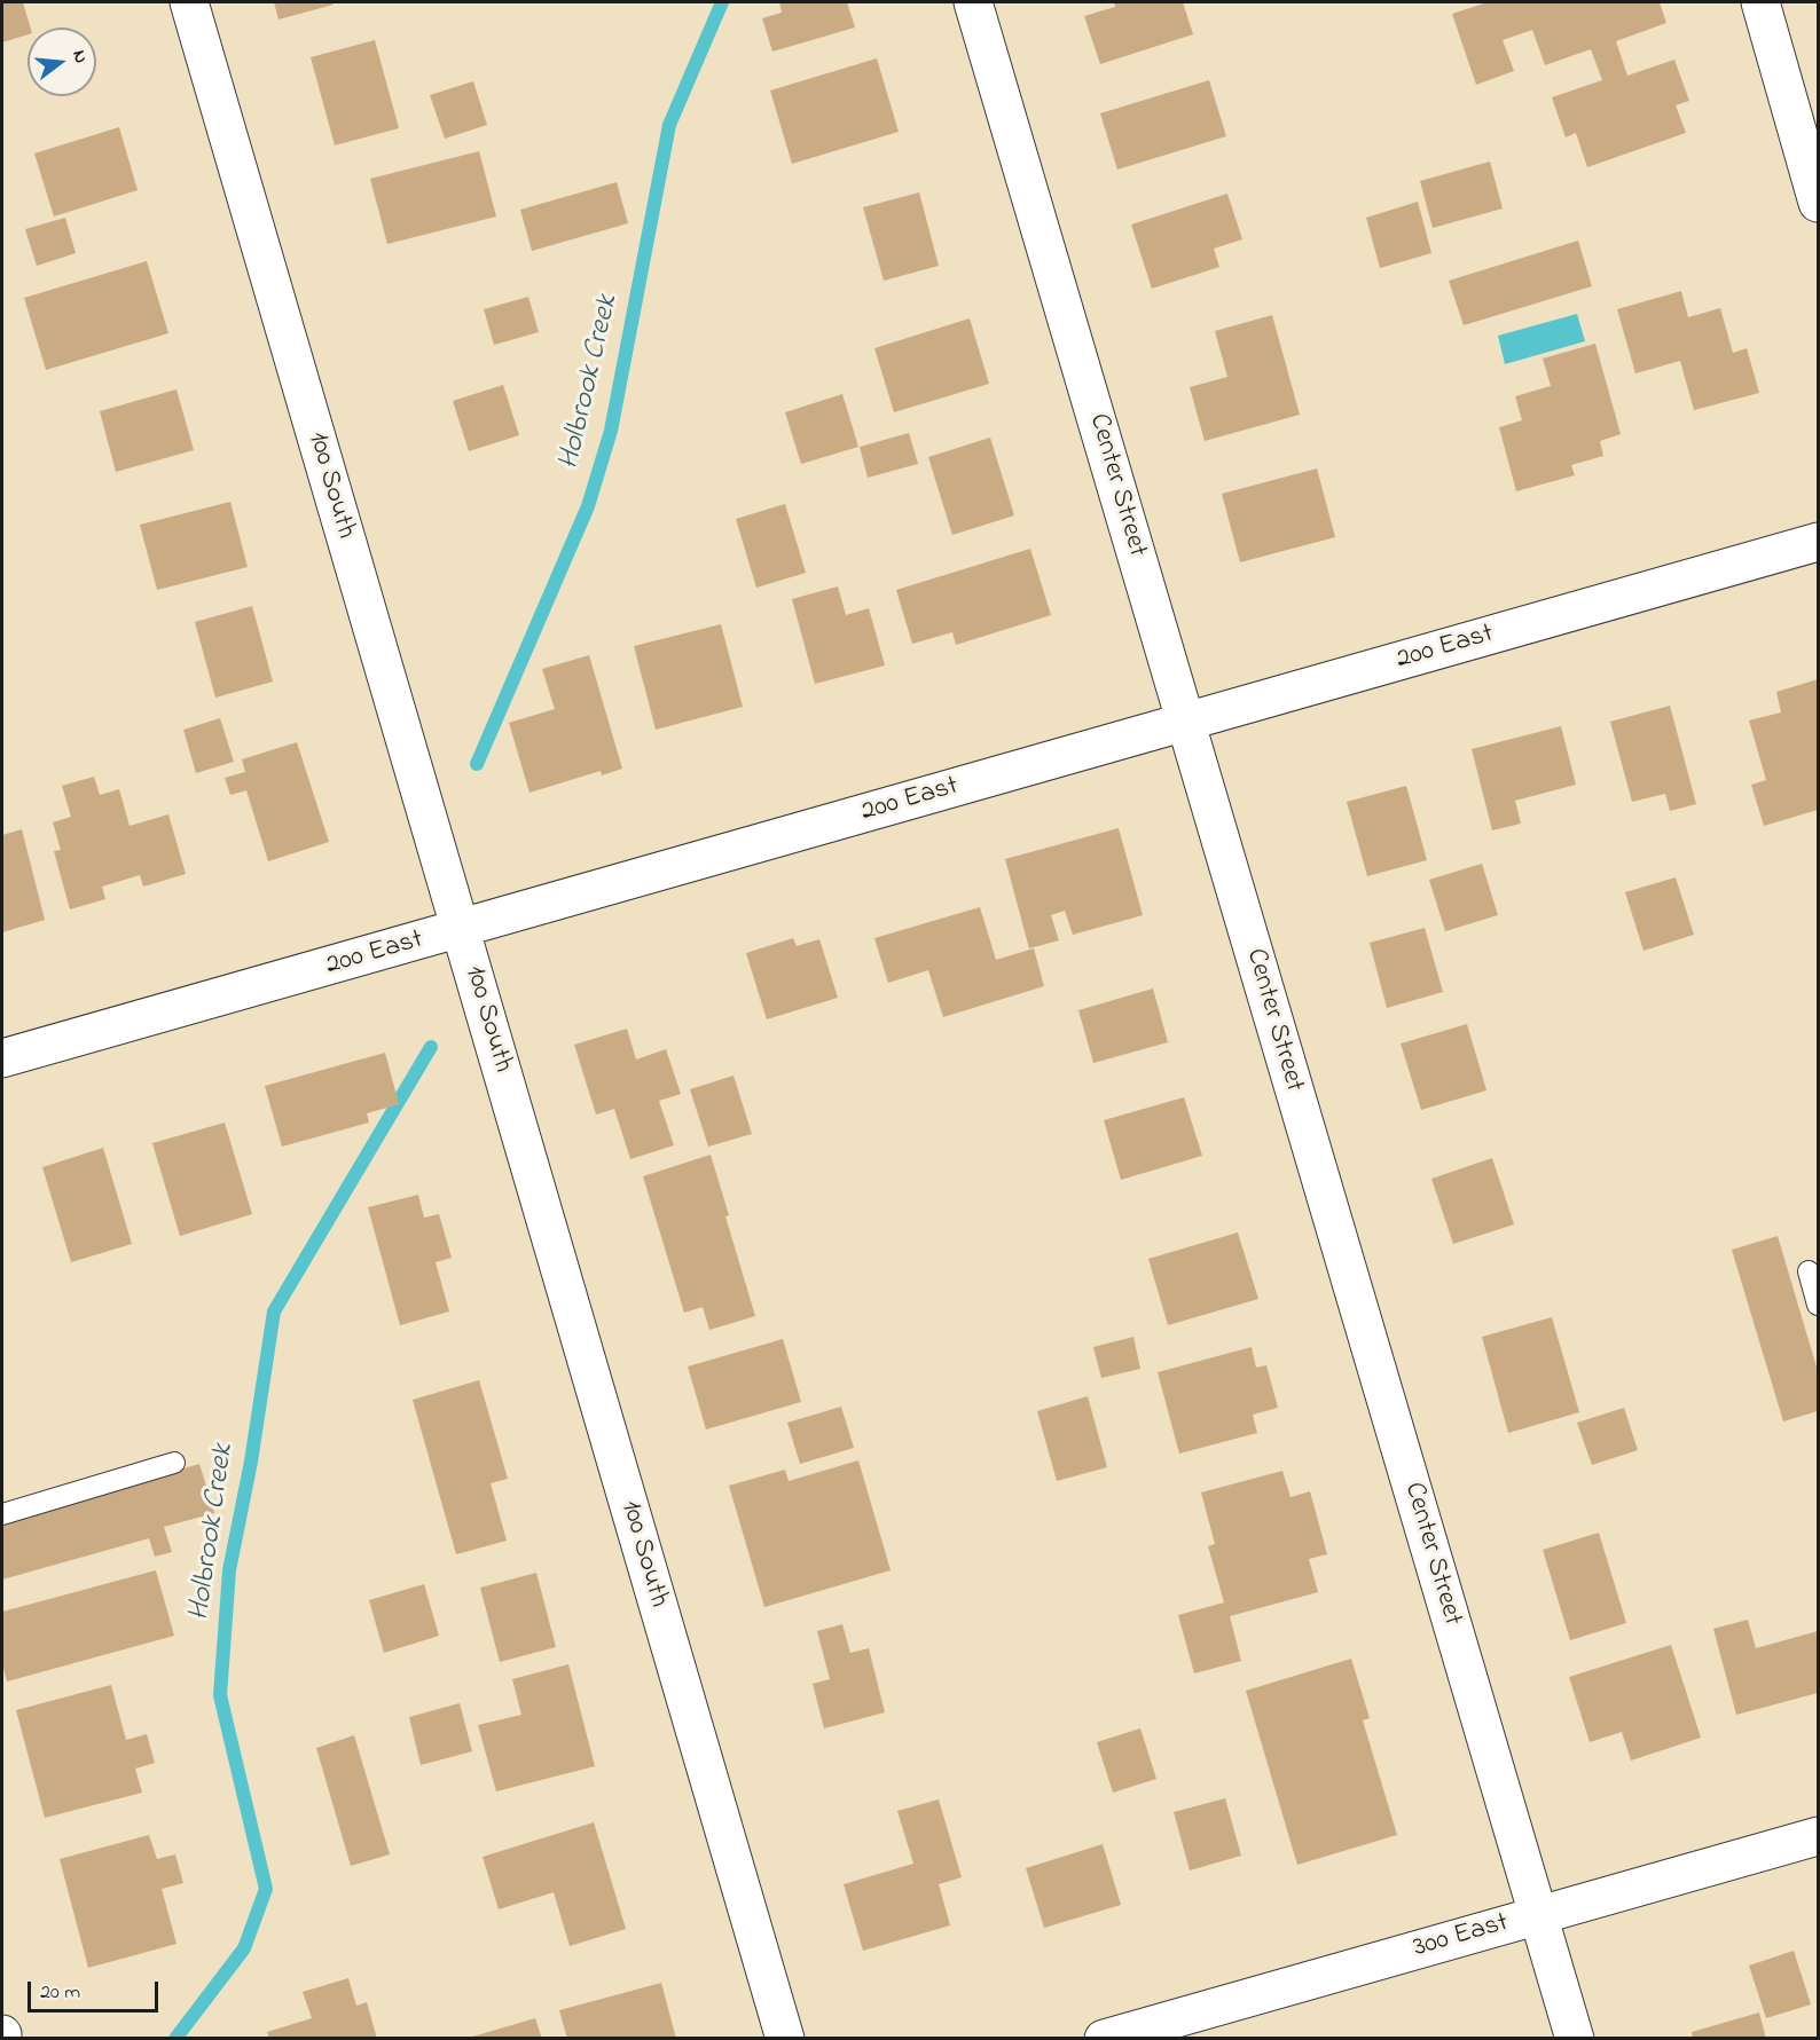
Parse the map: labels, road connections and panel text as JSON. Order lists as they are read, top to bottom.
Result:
{
  "streets": {
    "street": [
      "100 South",
      "Center Street",
      "200 East",
      "300 East"
    ]
  },
  "crossings": [
    ["100 South", "200 East"],
    ["Center Street", "200 East"],
    ["Center Street", "300 East"]
  ],
  "water": ["Holbrook Creek"],
  "scale_bar": "20 m",
  "north": "right"
}
